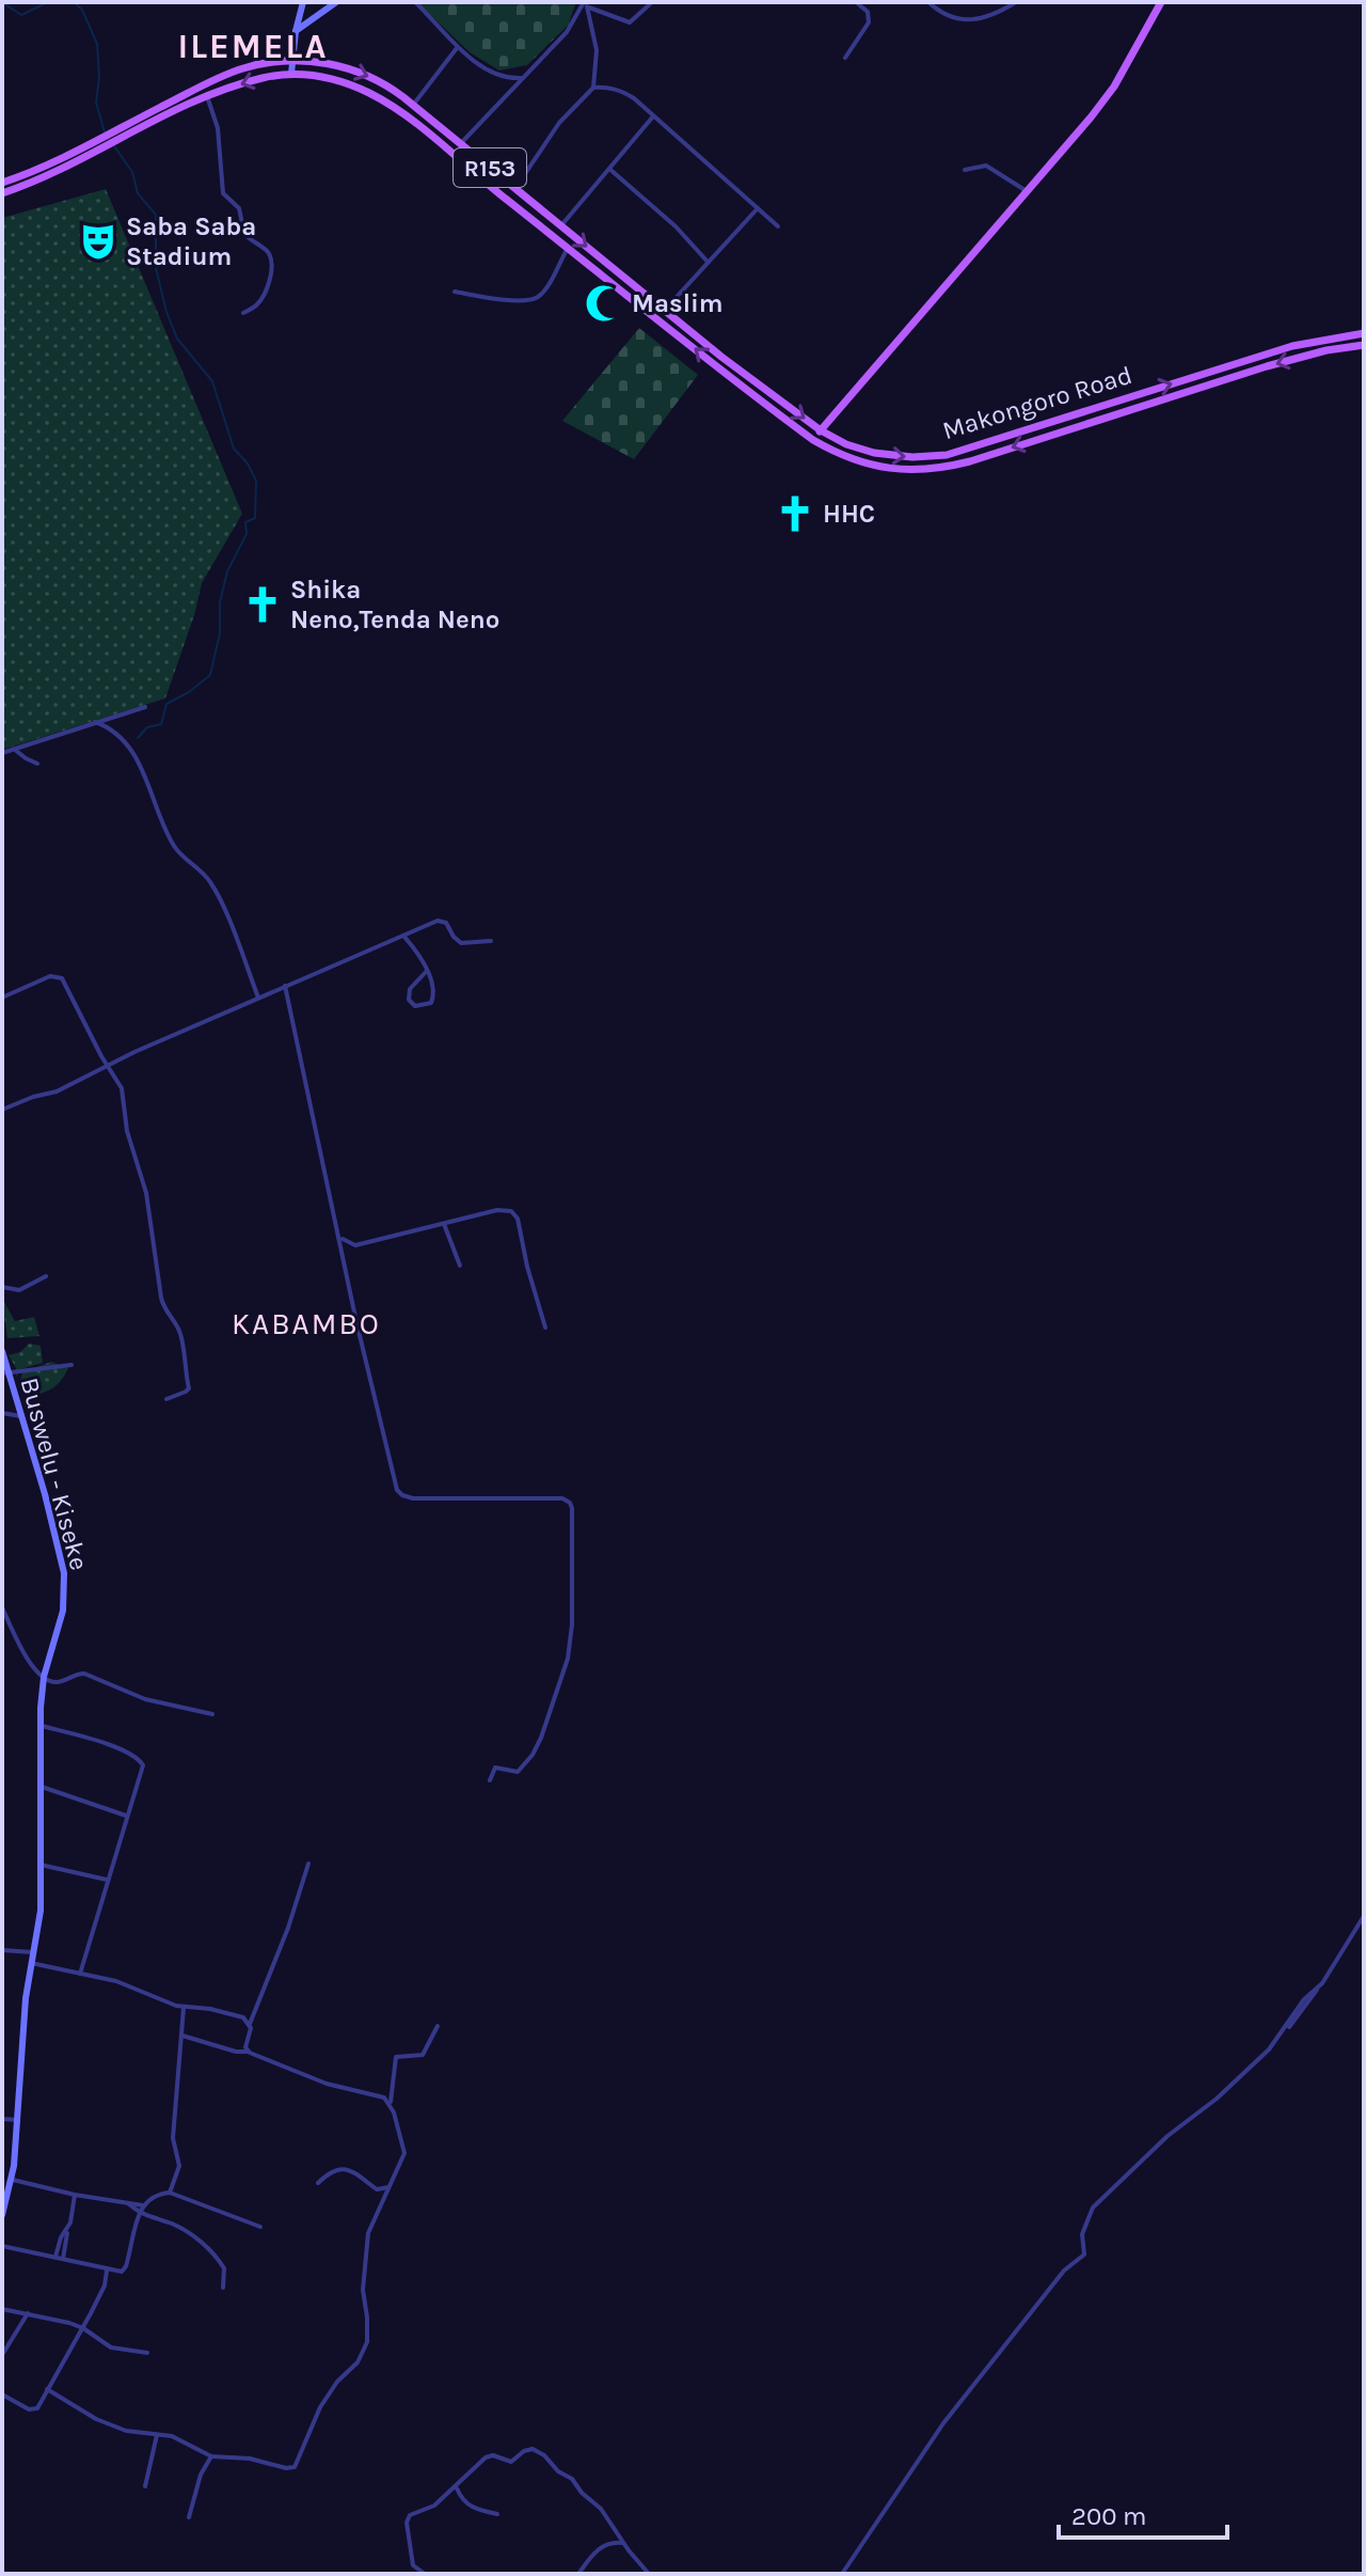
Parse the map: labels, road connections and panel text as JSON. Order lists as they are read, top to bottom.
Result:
{
  "streets": {
    "main road": ["R153", "Makongoro Road", "Buswelu - Kiseke"]
  },
  "districts": ["ILEMELA", "KABAMBO"],
  "places": {
    "theatre": ["Saba Saba Stadium"],
    "mosque": ["Maslim"],
    "church": ["HHC", "Shika Neno,Tenda Neno"]
  },
  "scale_bar": "200 m"
}
